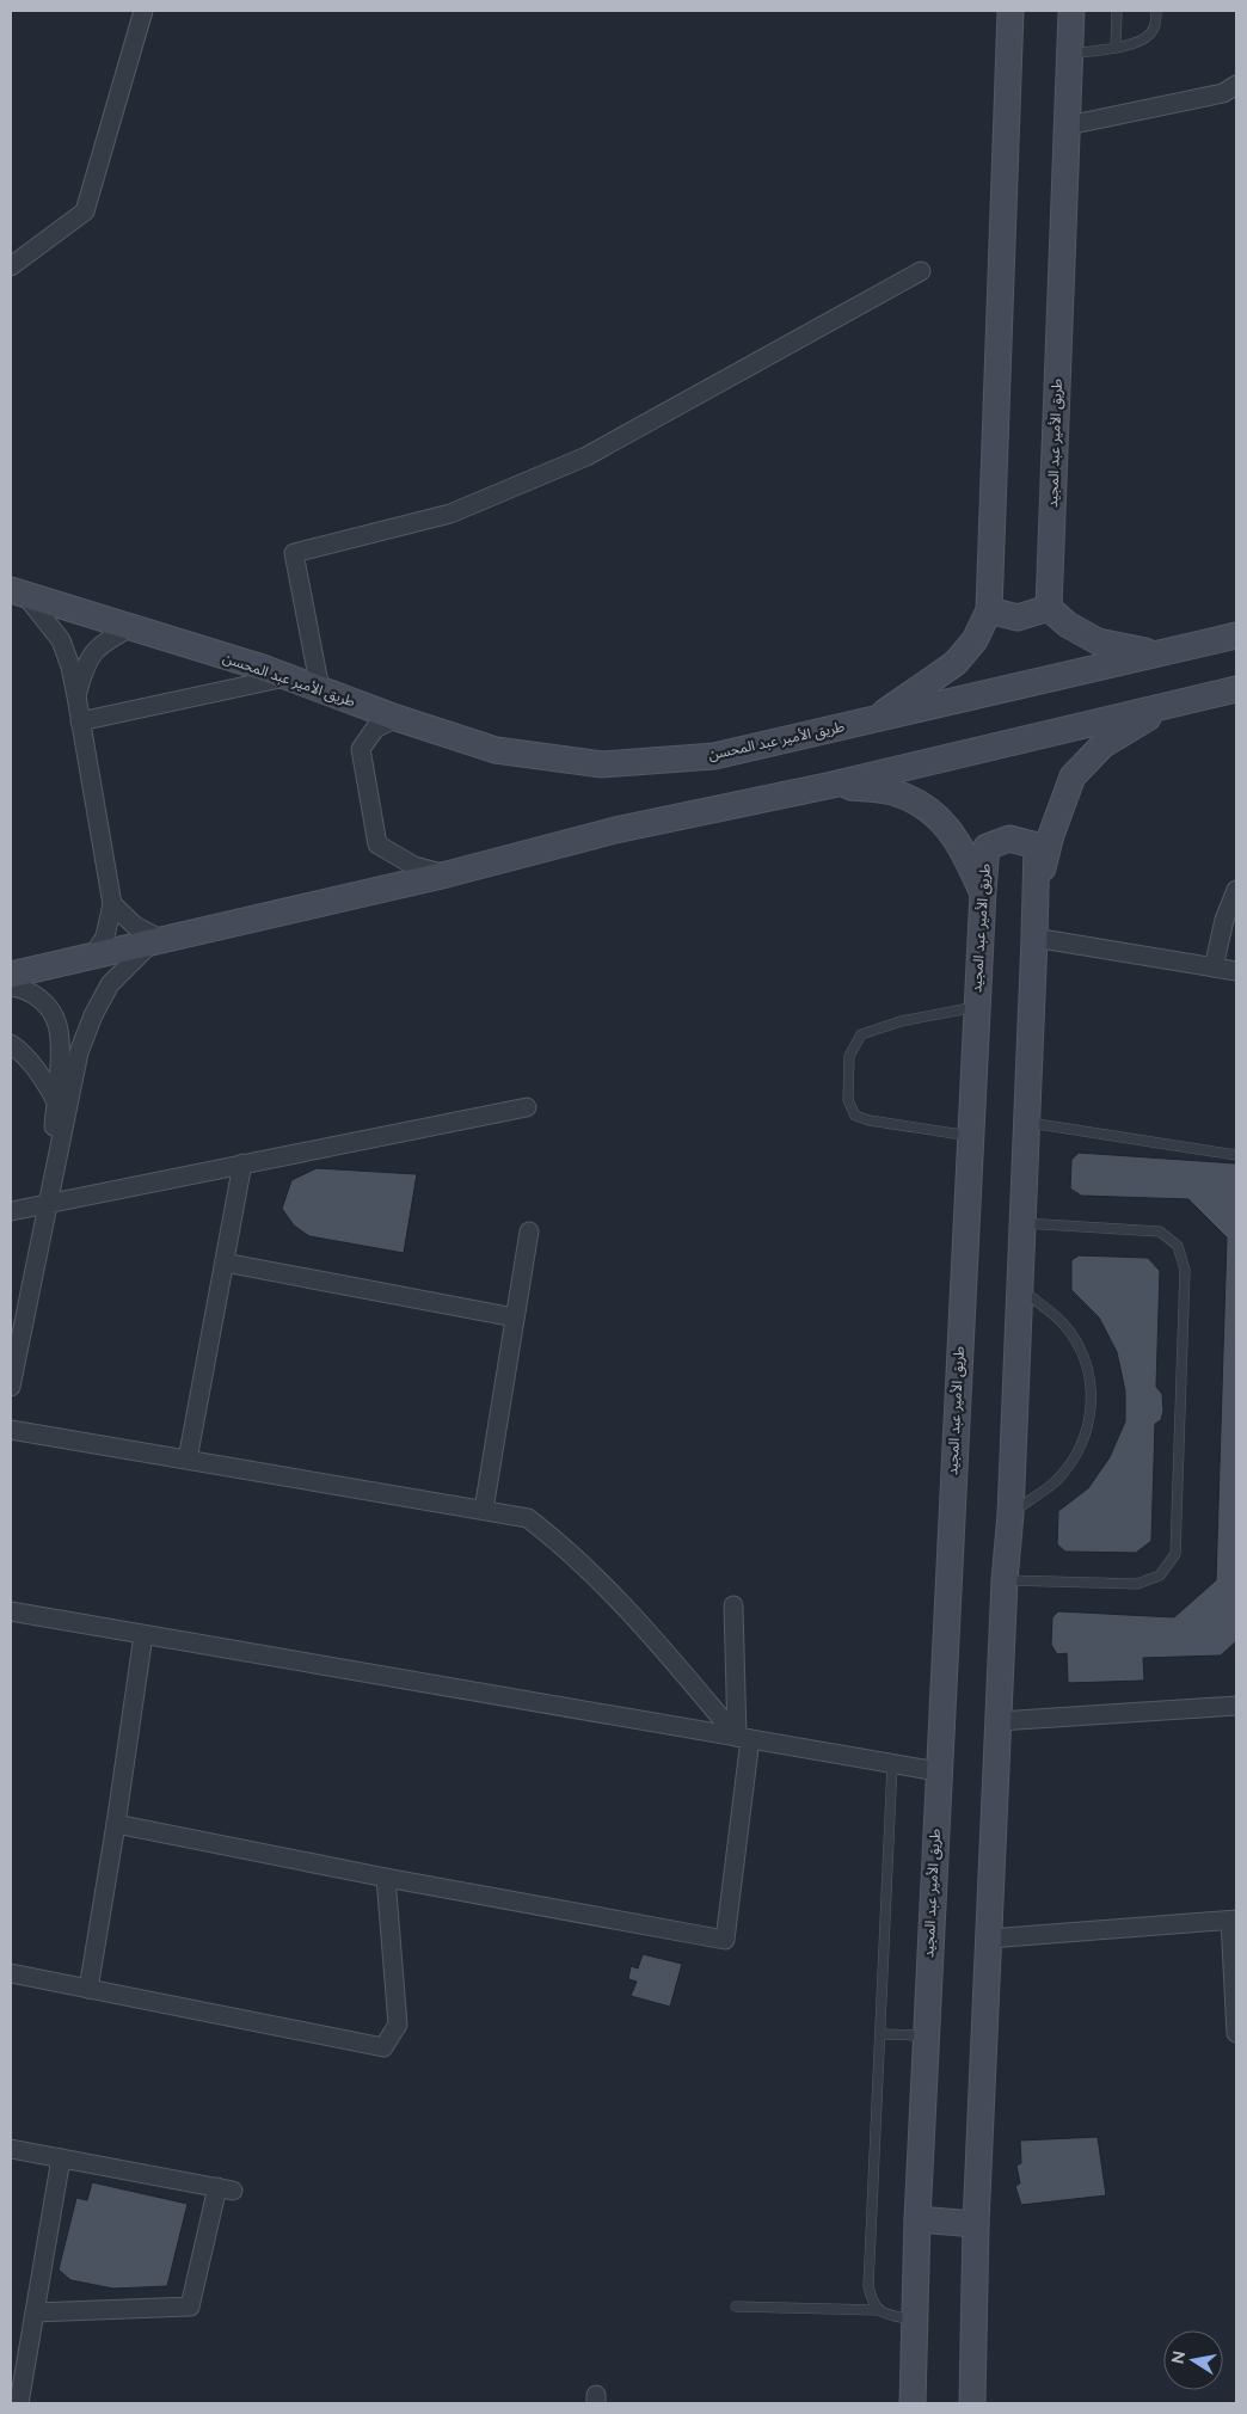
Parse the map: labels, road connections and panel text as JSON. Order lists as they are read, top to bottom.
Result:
{
  "streets": {
    "main road": ["طريق الأمير عبد المجيد", "طريق الأمير عبد المحسن"]
  },
  "north": "left"
}
